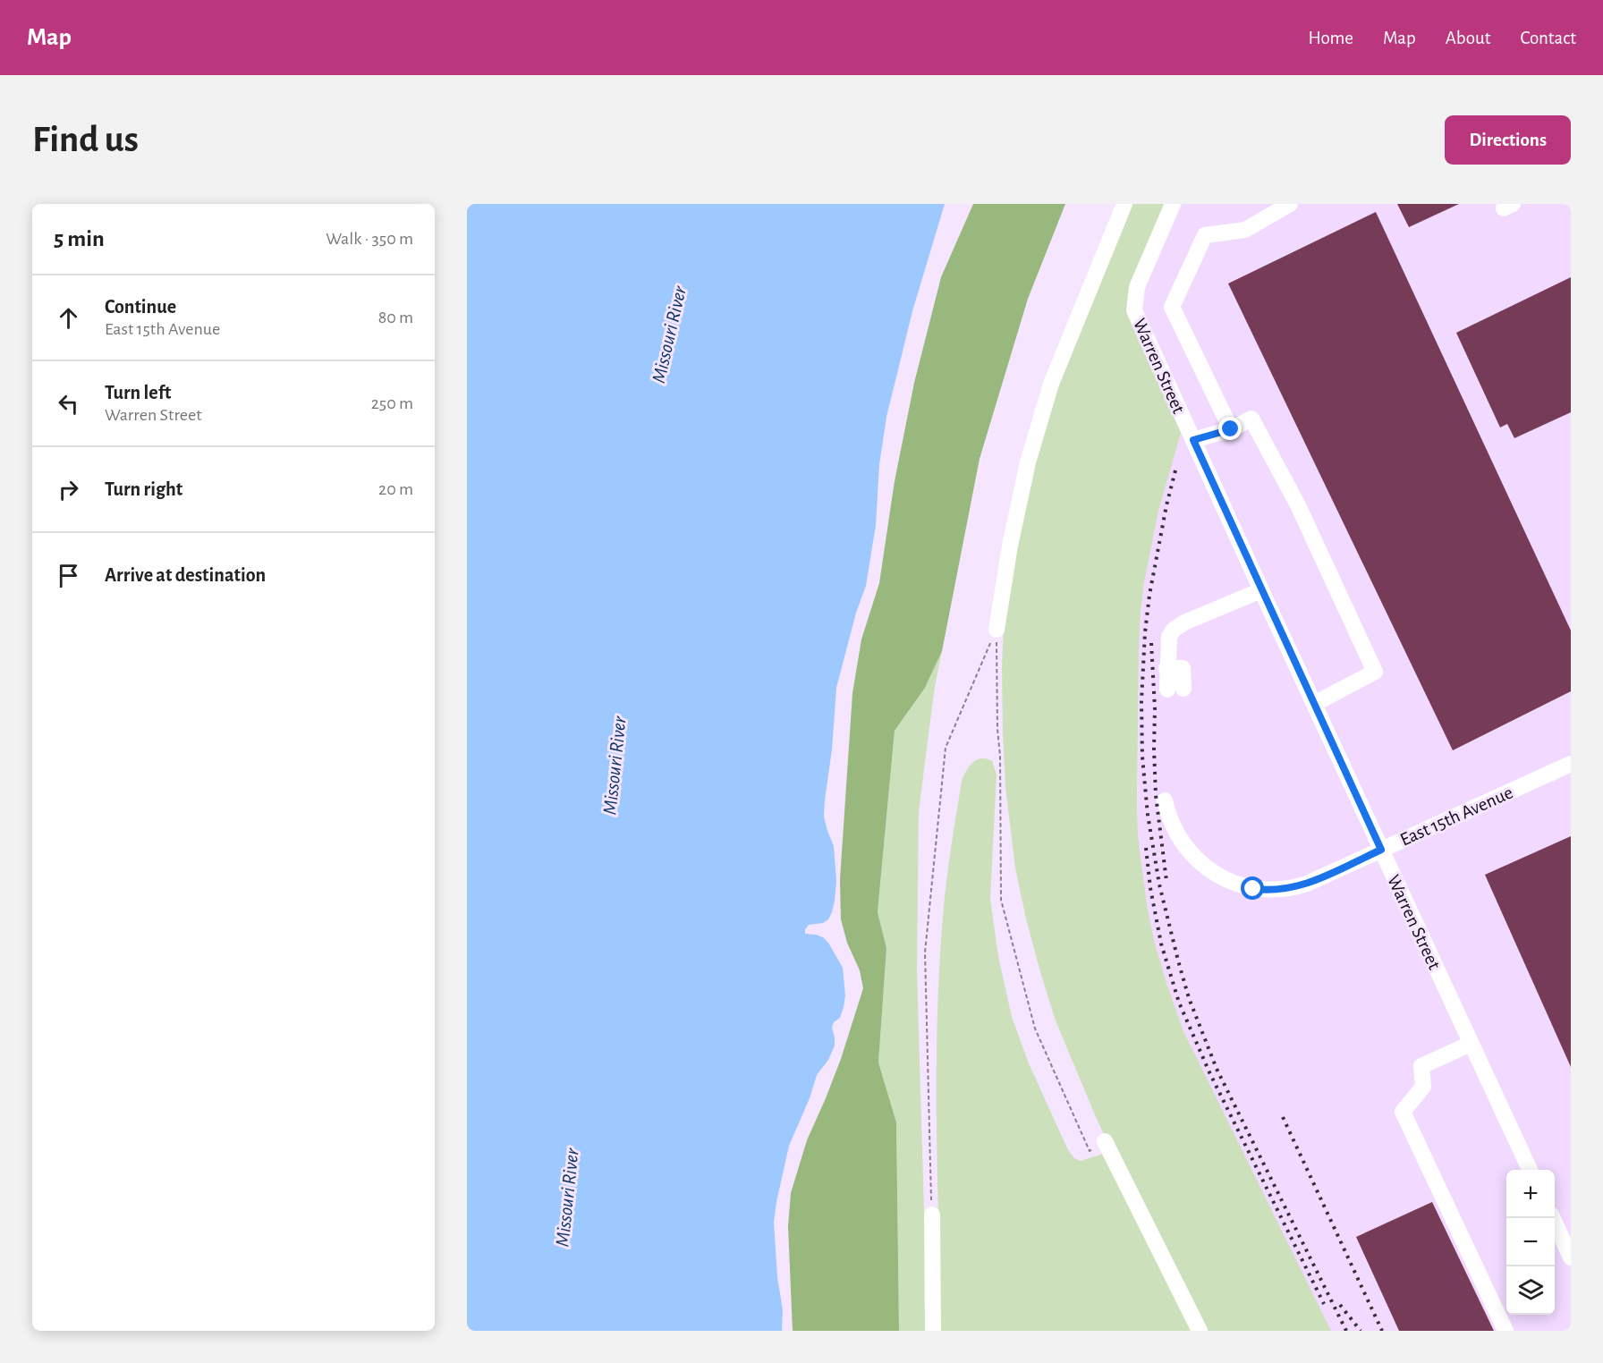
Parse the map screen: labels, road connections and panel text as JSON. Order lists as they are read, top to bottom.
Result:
{
  "streets": {
    "street": ["Warren Street", "East 15th Avenue"]
  },
  "crossings": [
    ["Warren Street", "East 15th Avenue"]
  ],
  "water": ["Missouri River"],
  "page": {
    "header": "Map",
    "nav": [
      "Home",
      "Map",
      "About",
      "Contact"
    ],
    "buttons": "Directions",
    "title": "Find us",
    "heading": ["5 min", "Walk · 350 m"],
    "list": [
      ["Continue", "East 15th Avenue", "80 m"],
      ["Turn left", "Warren Street", "250 m"],
      ["Turn right", "20 m"],
      "Arrive at destination"
    ],
    "map_buttons": ["+", "−"]
  }
}
